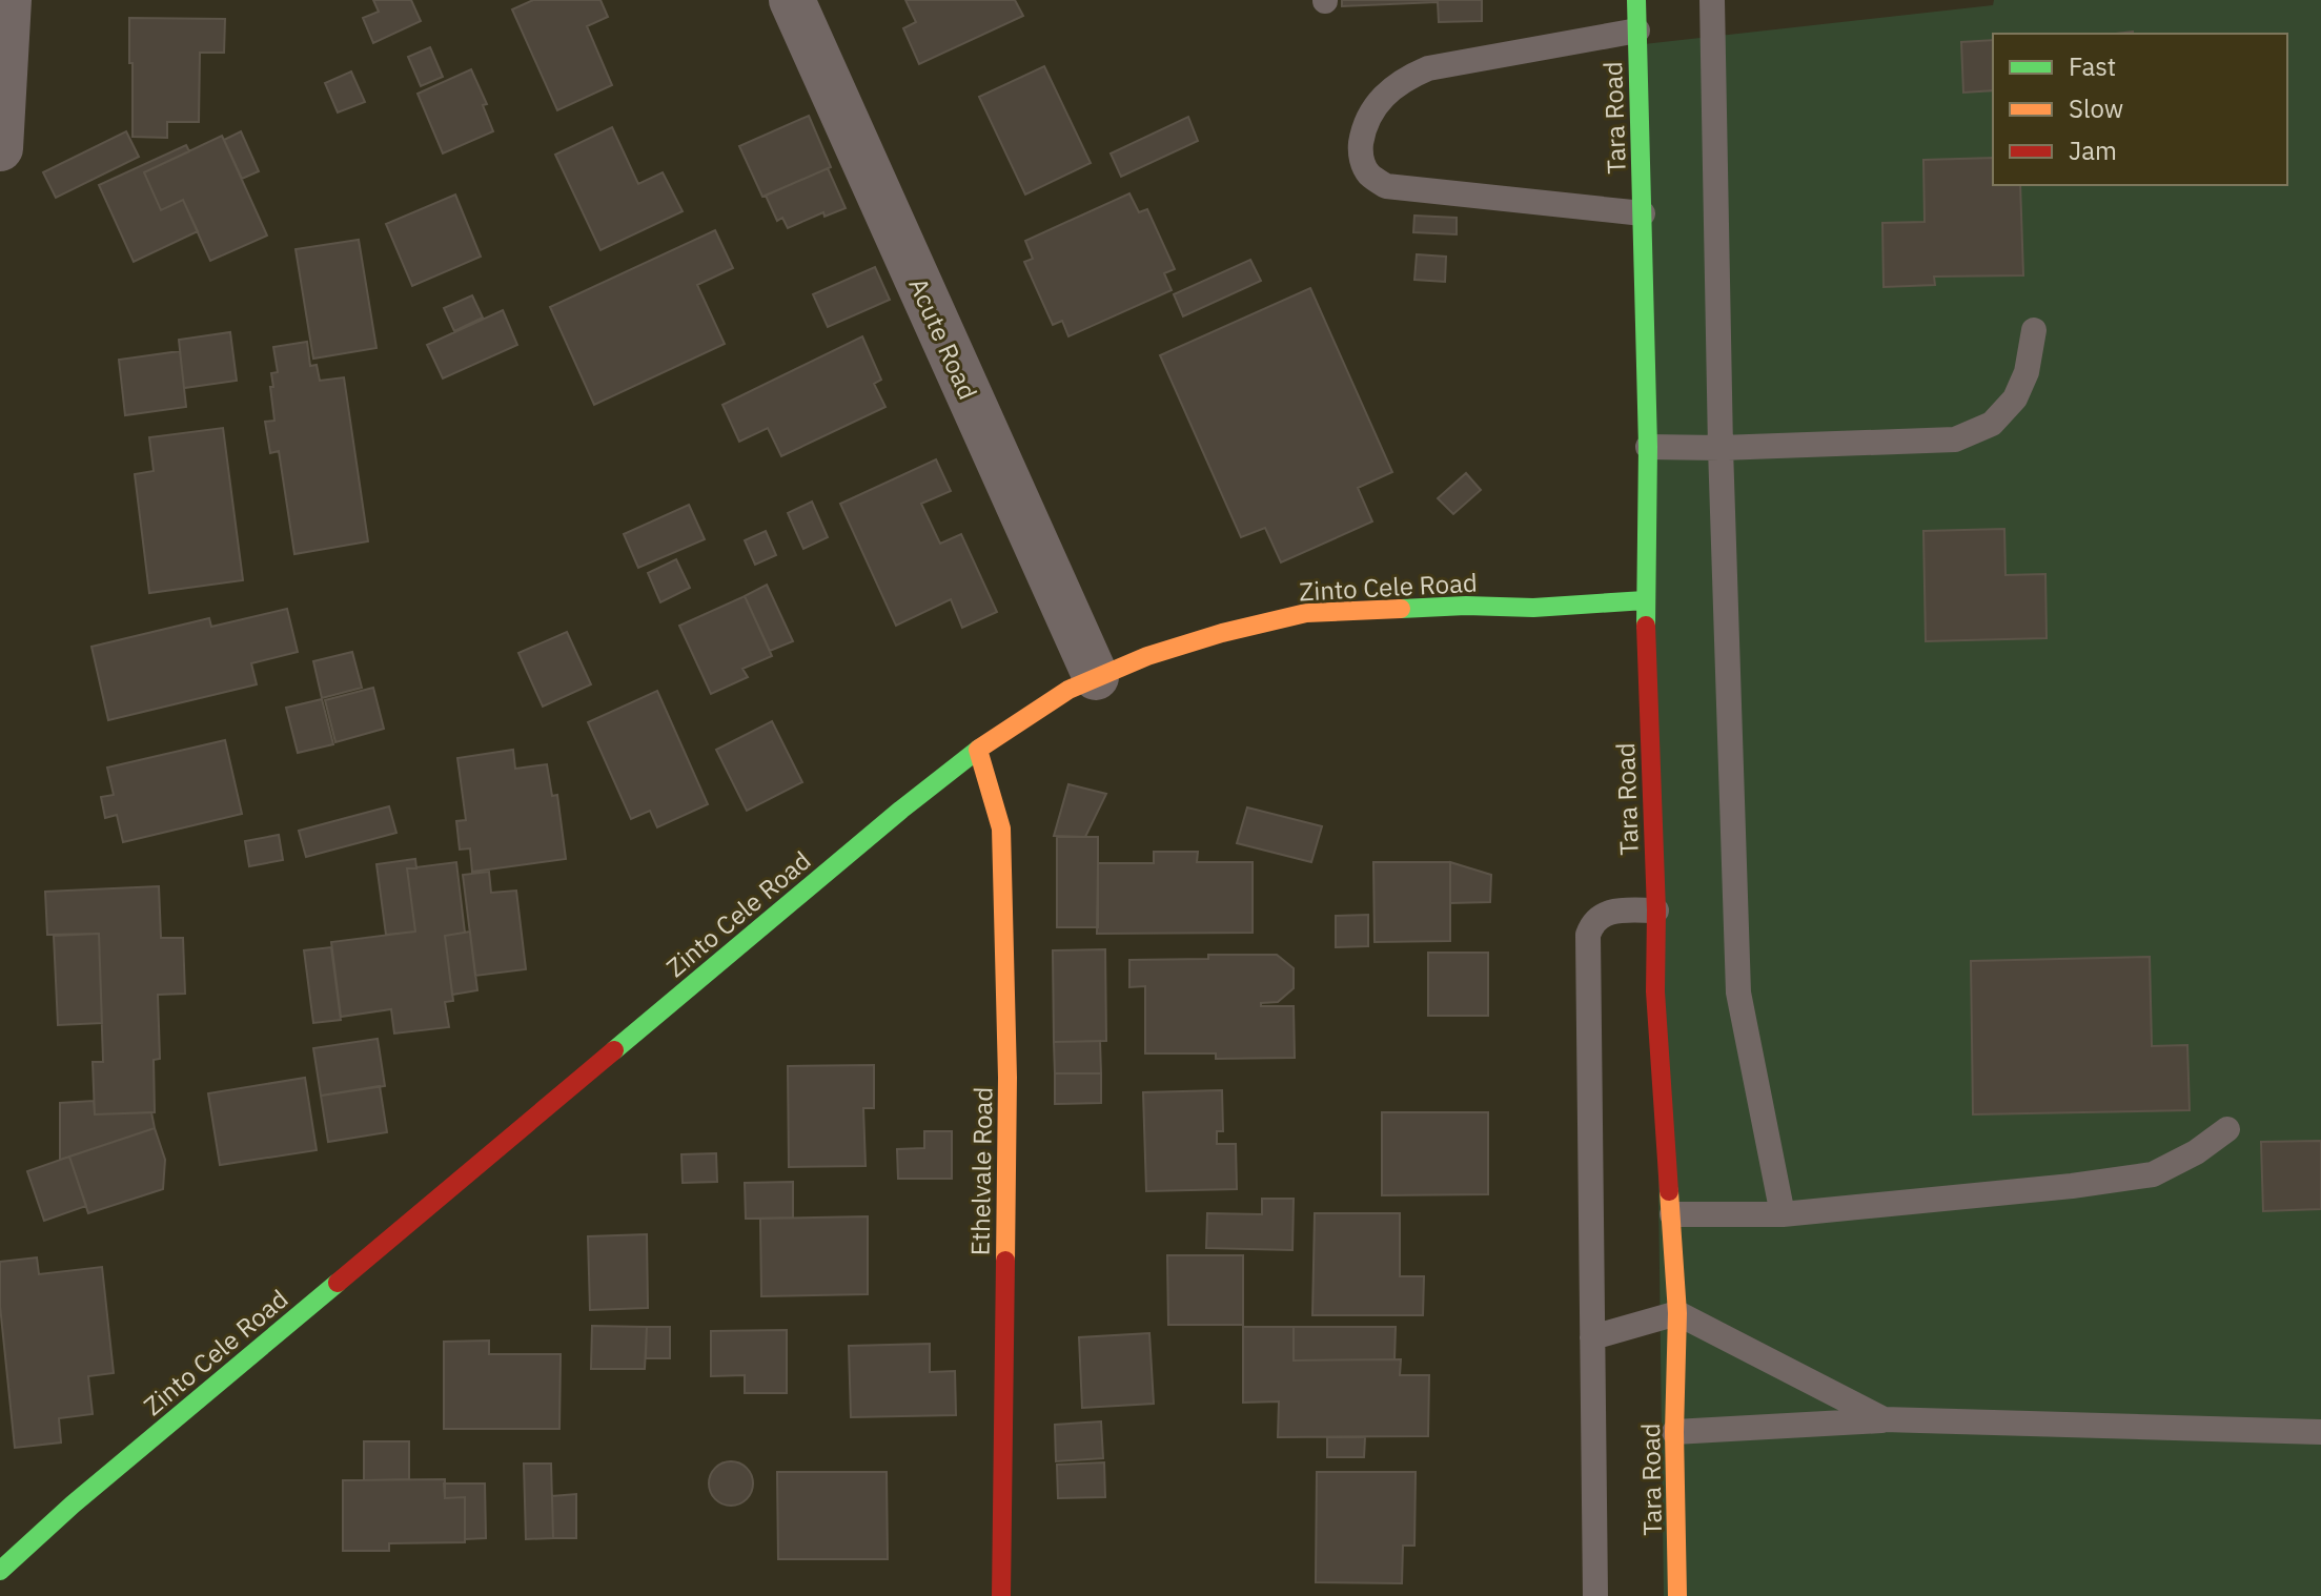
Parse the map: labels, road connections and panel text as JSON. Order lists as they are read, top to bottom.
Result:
{
  "streets": {
    "street": [
      "Tara Road",
      "Acute Road",
      "Zinto Cele Road",
      "Ethelvale Road"
    ]
  },
  "crossings": [
    ["Tara Road", "Zinto Cele Road"],
    ["Acute Road", "Zinto Cele Road"],
    ["Zinto Cele Road", "Ethelvale Road"]
  ],
  "legend": ["Fast", "Slow", "Jam"]
}
